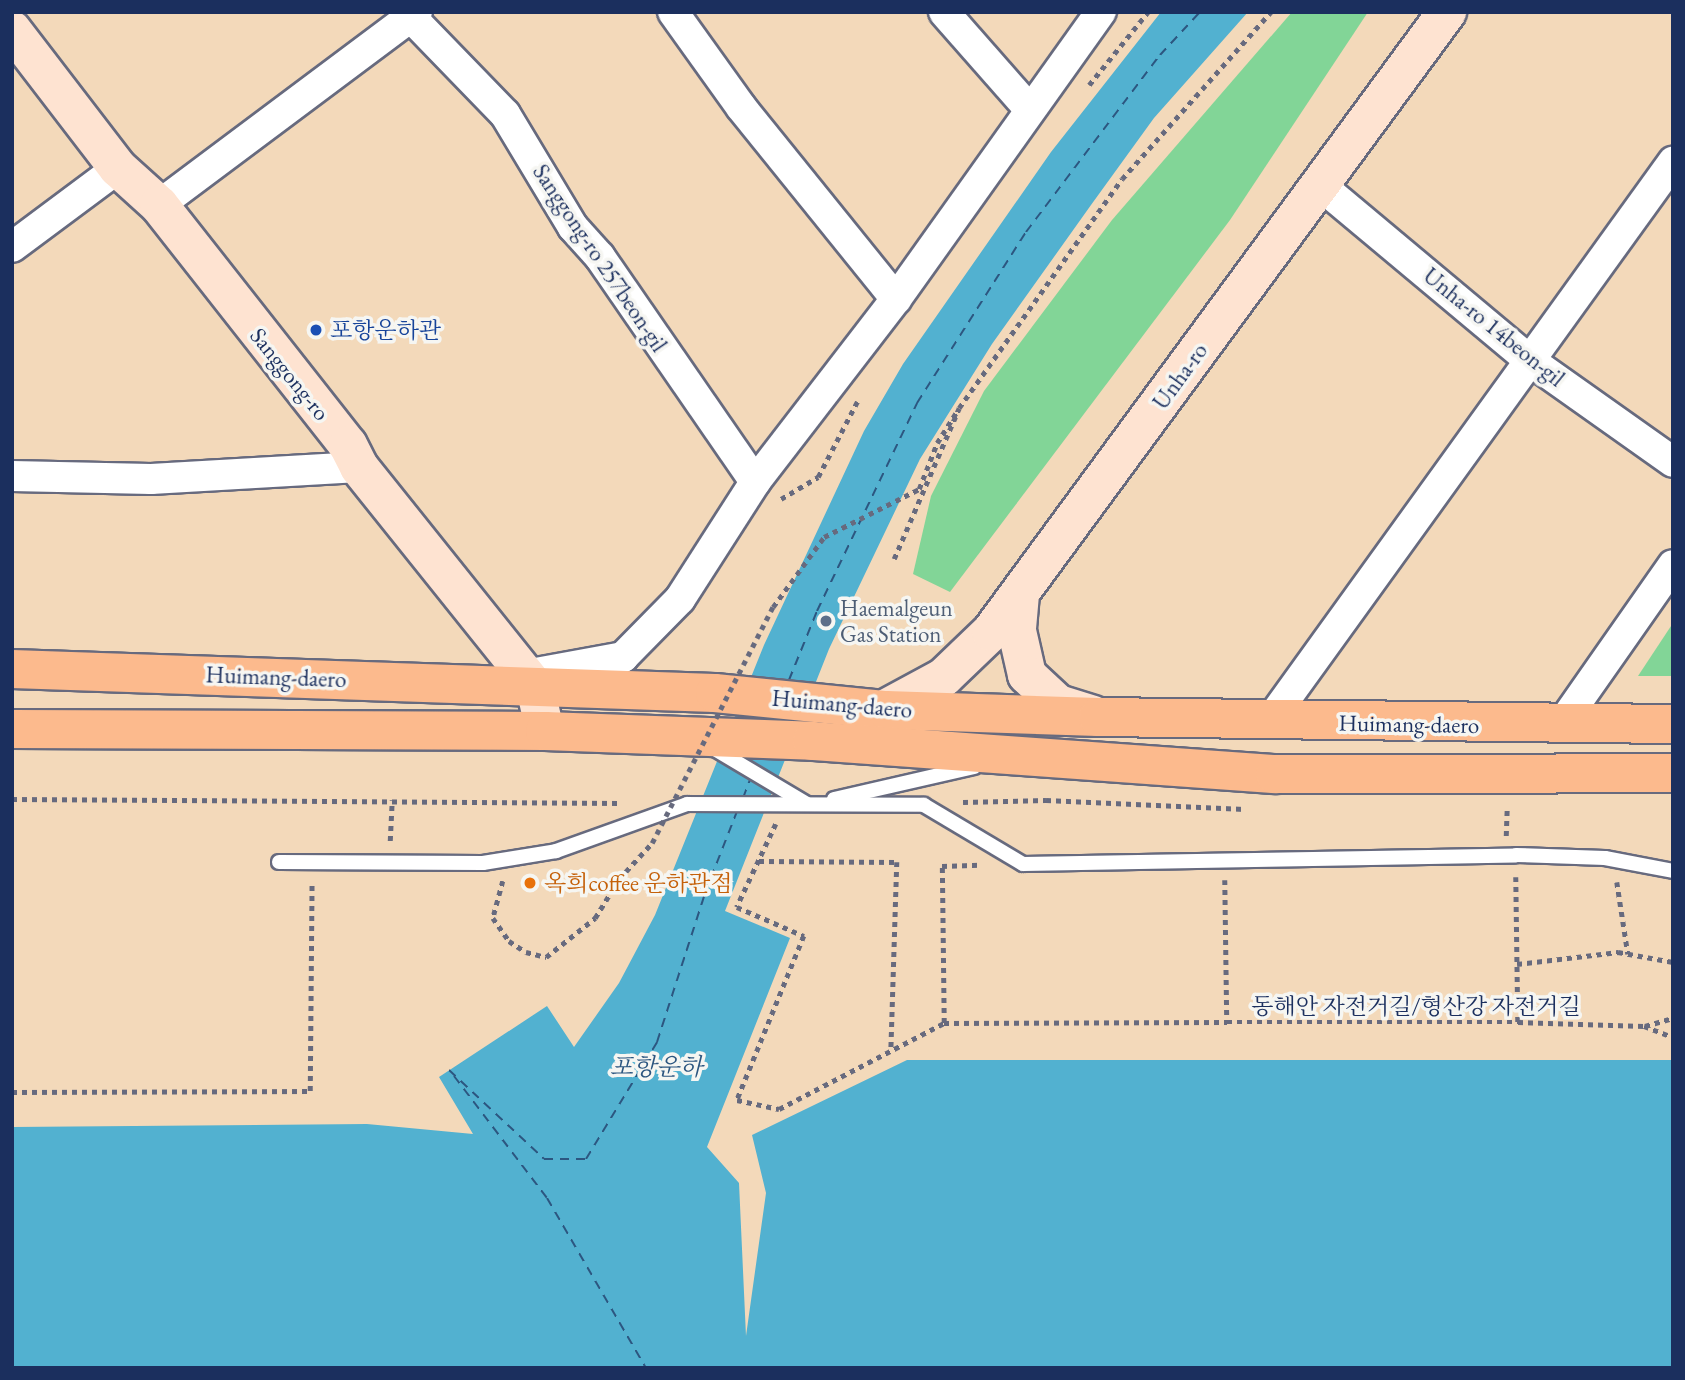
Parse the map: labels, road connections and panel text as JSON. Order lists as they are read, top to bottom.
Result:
{
  "streets": {
    "main road": ["Huimang-daero"],
    "street": [
      "Sanggong-ro 257beon-gil",
      "Unha-ro 14beon-gil",
      "Sanggong-ro",
      "Unha-ro"
    ],
    "path": ["동해안 자전거길/형산강 자전거길"]
  },
  "crossings": [
    ["Unha-ro 14beon-gil", "Unha-ro"],
    ["Sanggong-ro", "Huimang-daero"],
    ["Unha-ro", "Huimang-daero"]
  ],
  "water": ["포항운하"],
  "places": ["포항운하관", "Haemalgeun Gas Station", "옥희coffee 운하관점"]
}
